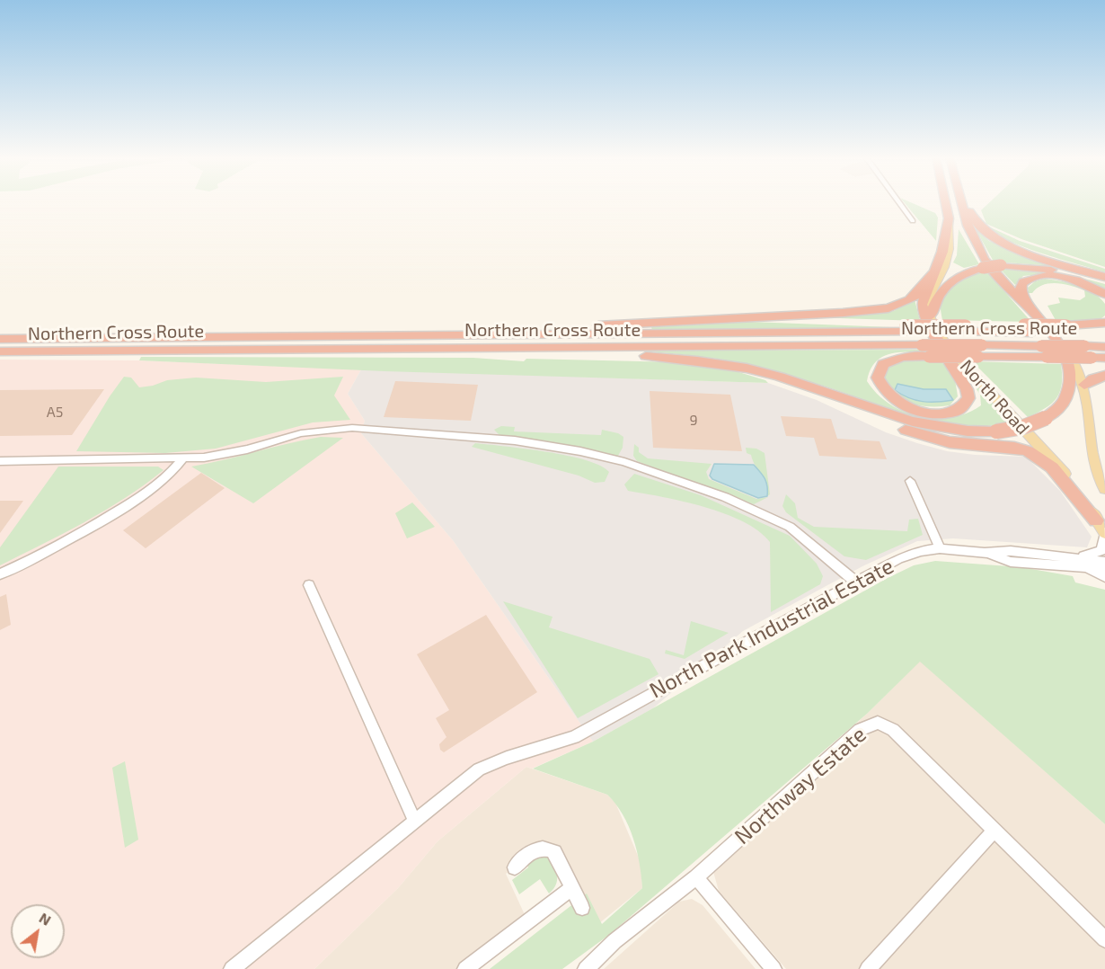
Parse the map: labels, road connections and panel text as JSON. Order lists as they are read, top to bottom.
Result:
{
  "streets": {
    "highway": ["Northern Cross Route"],
    "main road": ["North Road"],
    "street": ["North Park Industrial Estate", "Northway Estate"]
  },
  "crossings": [
    ["North Road", "North Park Industrial Estate"]
  ],
  "house_numbers": ["A5", "9"],
  "north": "top right"
}
